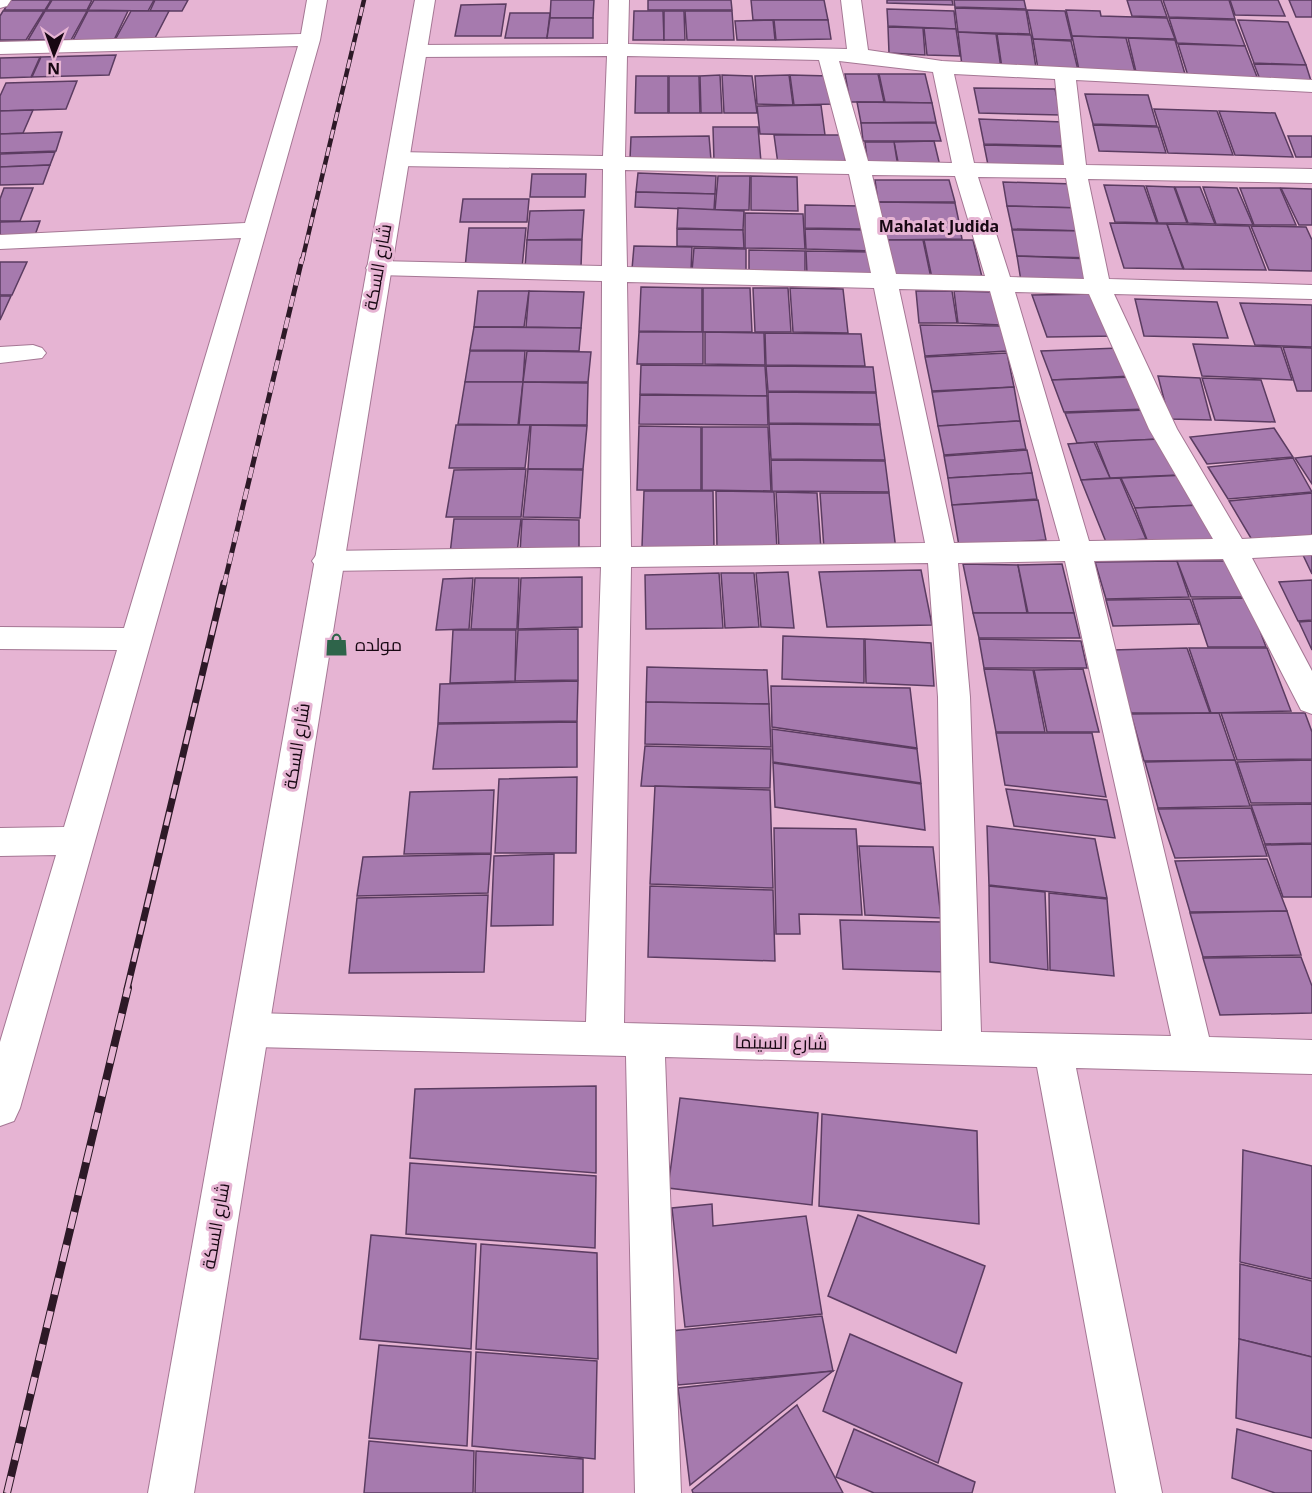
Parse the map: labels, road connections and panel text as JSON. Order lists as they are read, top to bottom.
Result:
{
  "streets": {
    "street": ["شارع السكة", "شارع السينما"]
  },
  "crossings": [
    ["شارع السكة", "شارع السينما"]
  ],
  "districts": ["Mahalat Judida"],
  "places": {
    "shop": ["مولده"]
  },
  "north": "bottom"
}
